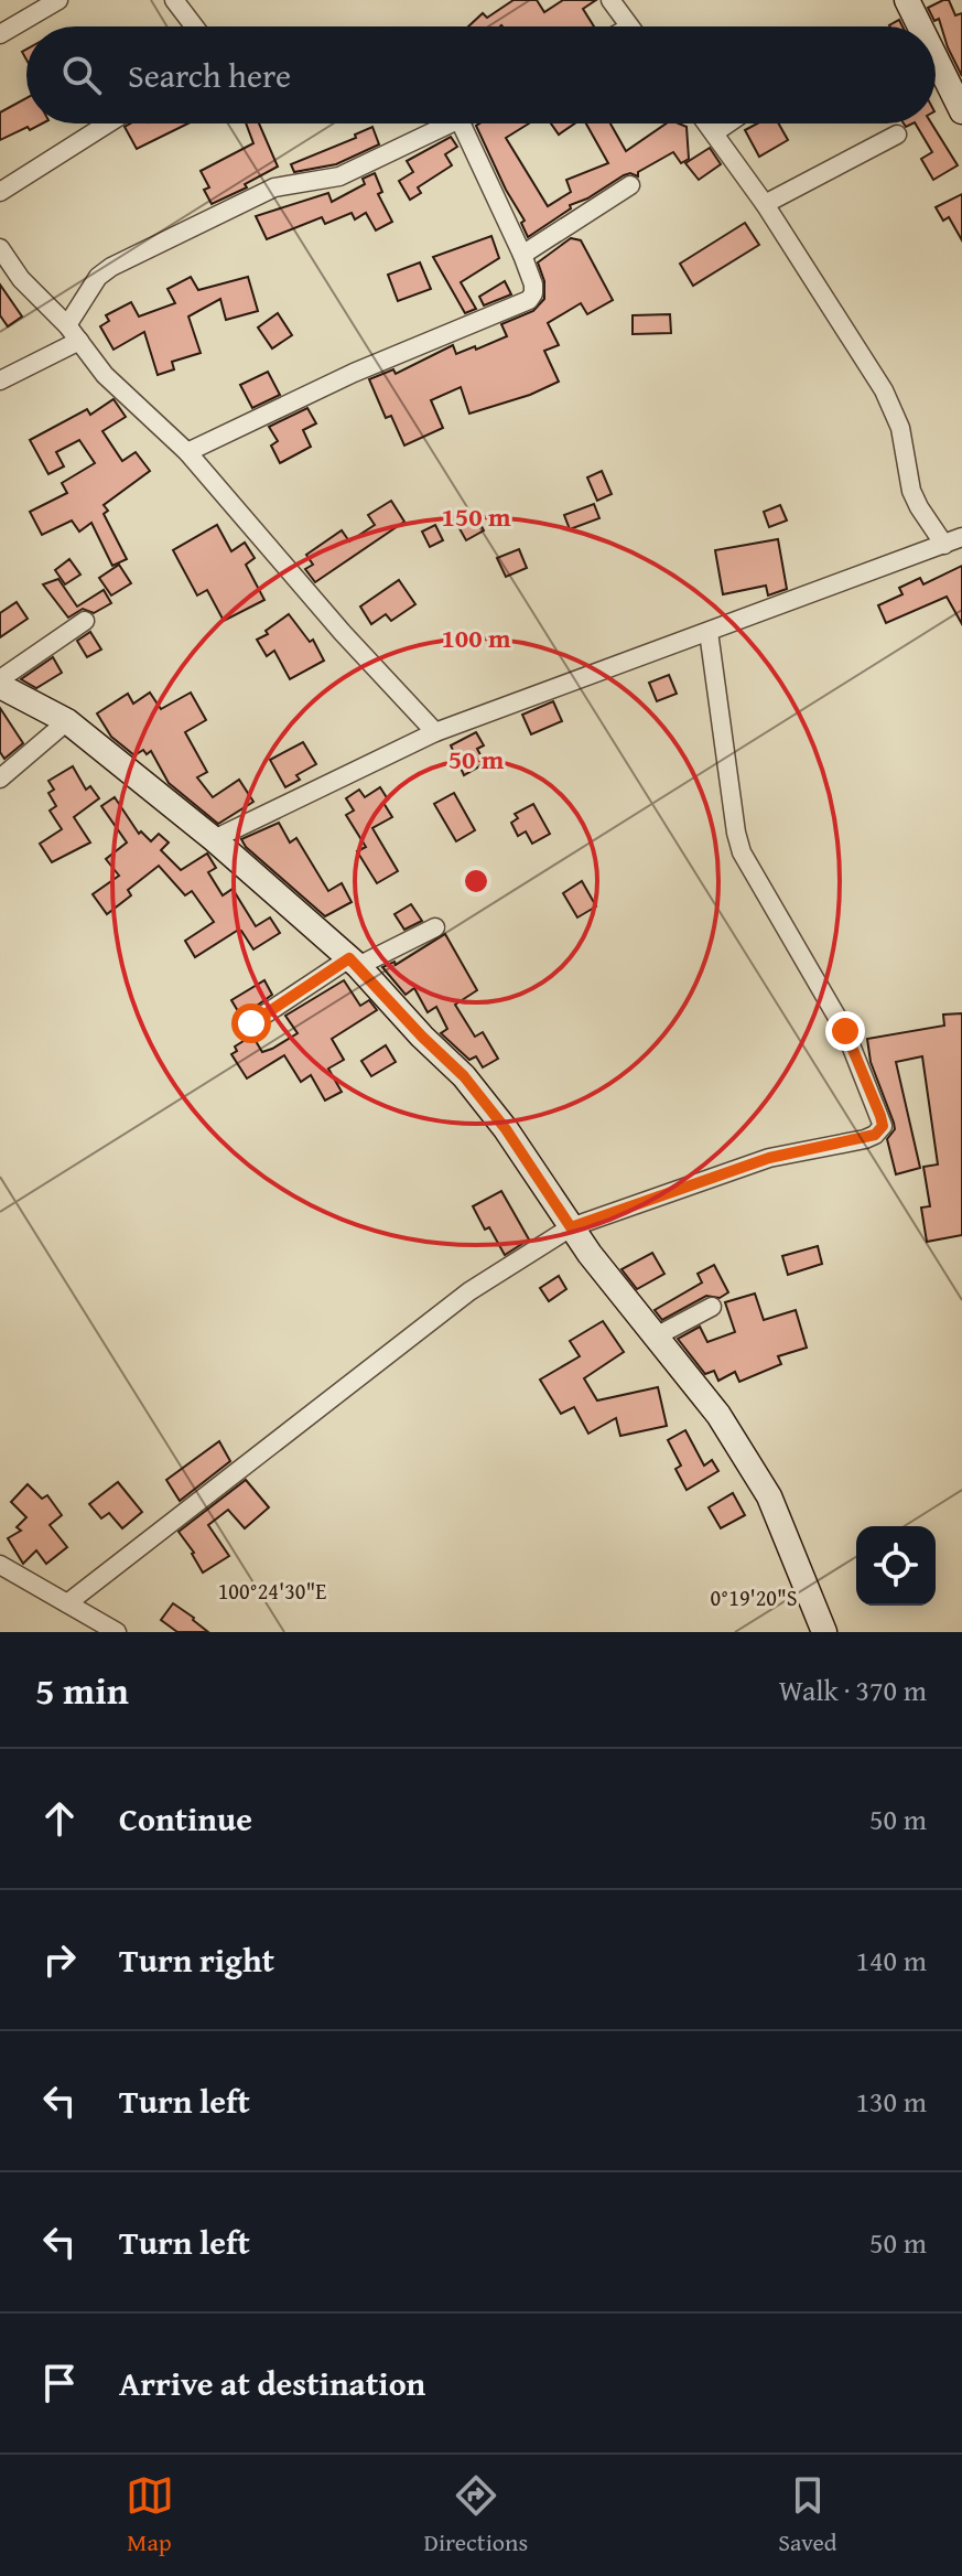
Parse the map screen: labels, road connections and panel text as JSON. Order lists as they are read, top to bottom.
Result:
{
  "page": {
    "search": "Search here",
    "heading": ["5 min", "Walk · 370 m"],
    "list": [
      ["Continue", "50 m"],
      ["Turn right", "140 m"],
      ["Turn left", "130 m"],
      ["Turn left", "50 m"],
      "Arrive at destination"
    ],
    "nav": ["Map", "Directions", "Saved"]
  },
  "coordinates": ["100°24'30\"E", "0°19'20\"S"],
  "rings": ["150 m", "100 m", "50 m"]
}
